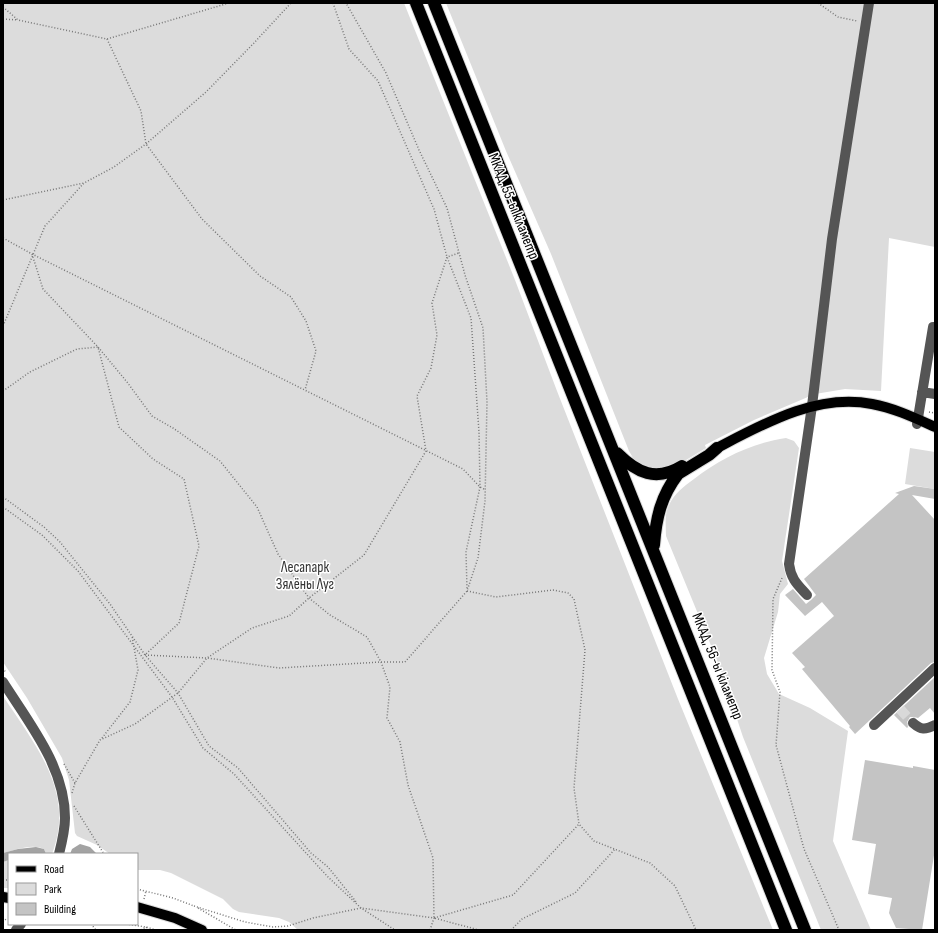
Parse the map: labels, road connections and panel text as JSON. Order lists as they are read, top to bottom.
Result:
{
  "streets": {
    "highway": ["МКАД, 55-ы кіламетр", "МКАД, 56-ы кіламетр"]
  },
  "crossings": [
    ["МКАД, 55-ы кіламетр", "МКАД, 56-ы кіламетр"]
  ],
  "parks": ["Лесапарк Зялёны Луг"],
  "legend": ["Road", "Park", "Building"]
}
